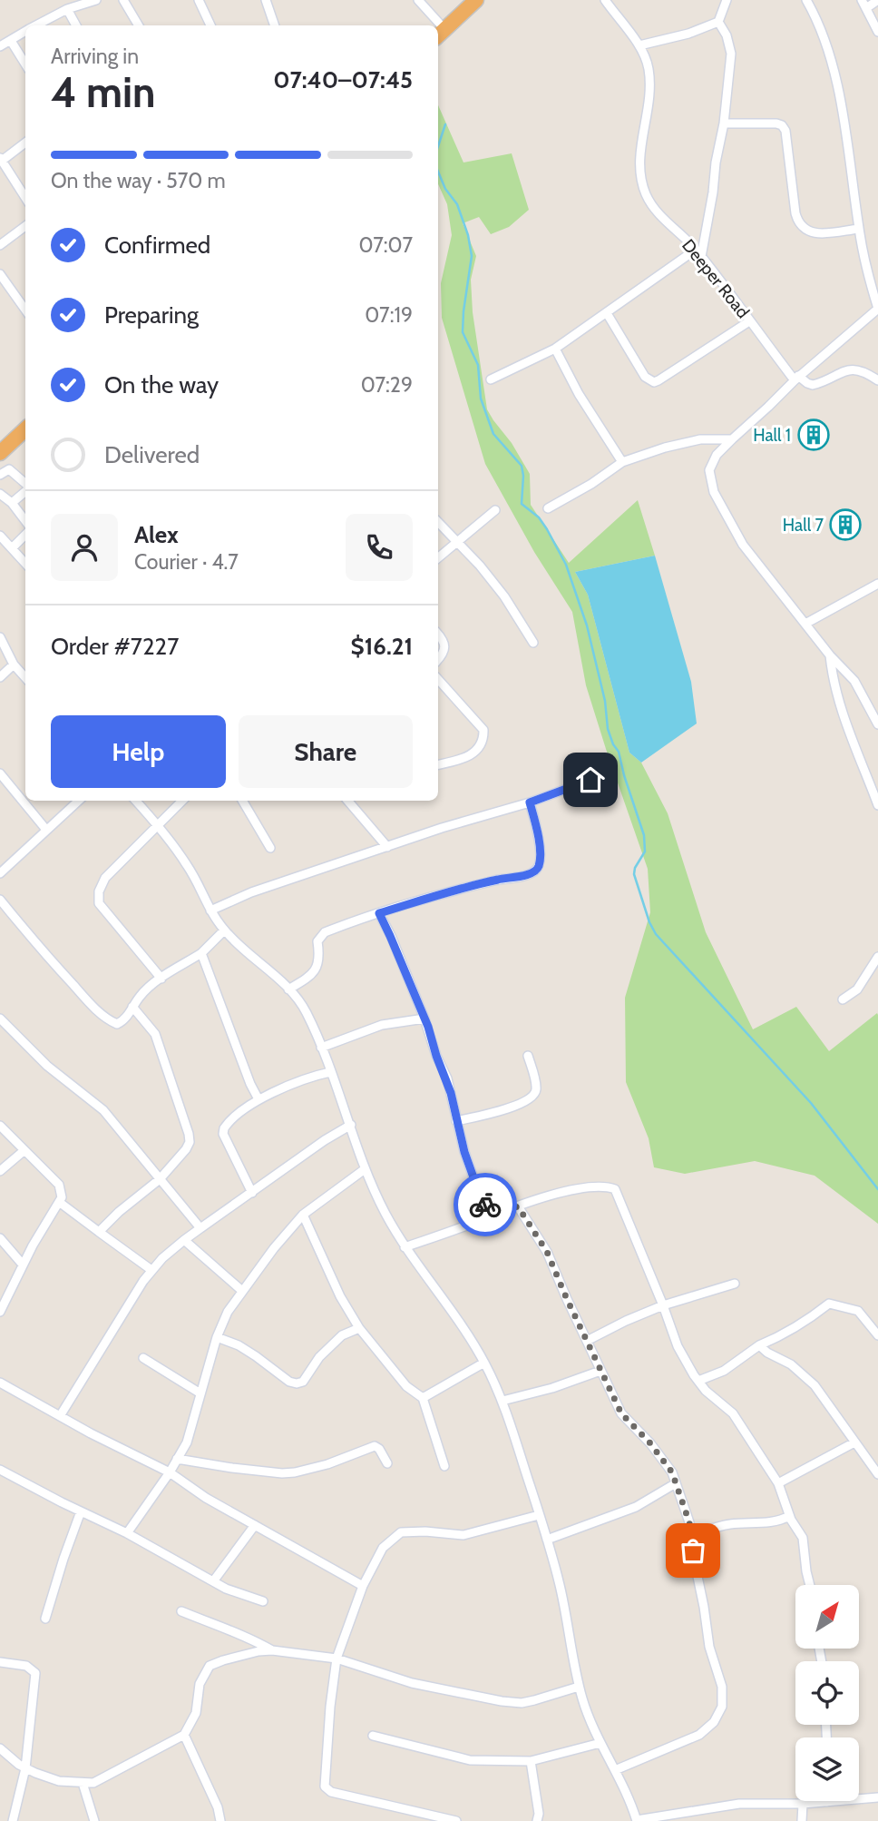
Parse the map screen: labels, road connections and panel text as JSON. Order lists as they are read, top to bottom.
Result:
{
  "streets": {
    "street": ["Deeper Road"]
  },
  "places": {
    "building": ["Hall 1", "Hall 7"]
  },
  "north": "top right",
  "page": {
    "heading": ["4 min", "Arriving in", "07:40–07:45"],
    "panel": [
      "Alex",
      "Courier · 4.7",
      "Order #7227",
      "$16.21"
    ],
    "bar": "On the way · 570 m",
    "list": [
      ["Confirmed", "07:07"],
      ["Preparing", "07:19"],
      ["On the way", "07:29"],
      "Delivered"
    ],
    "buttons": ["Help", "Share"]
  }
}
